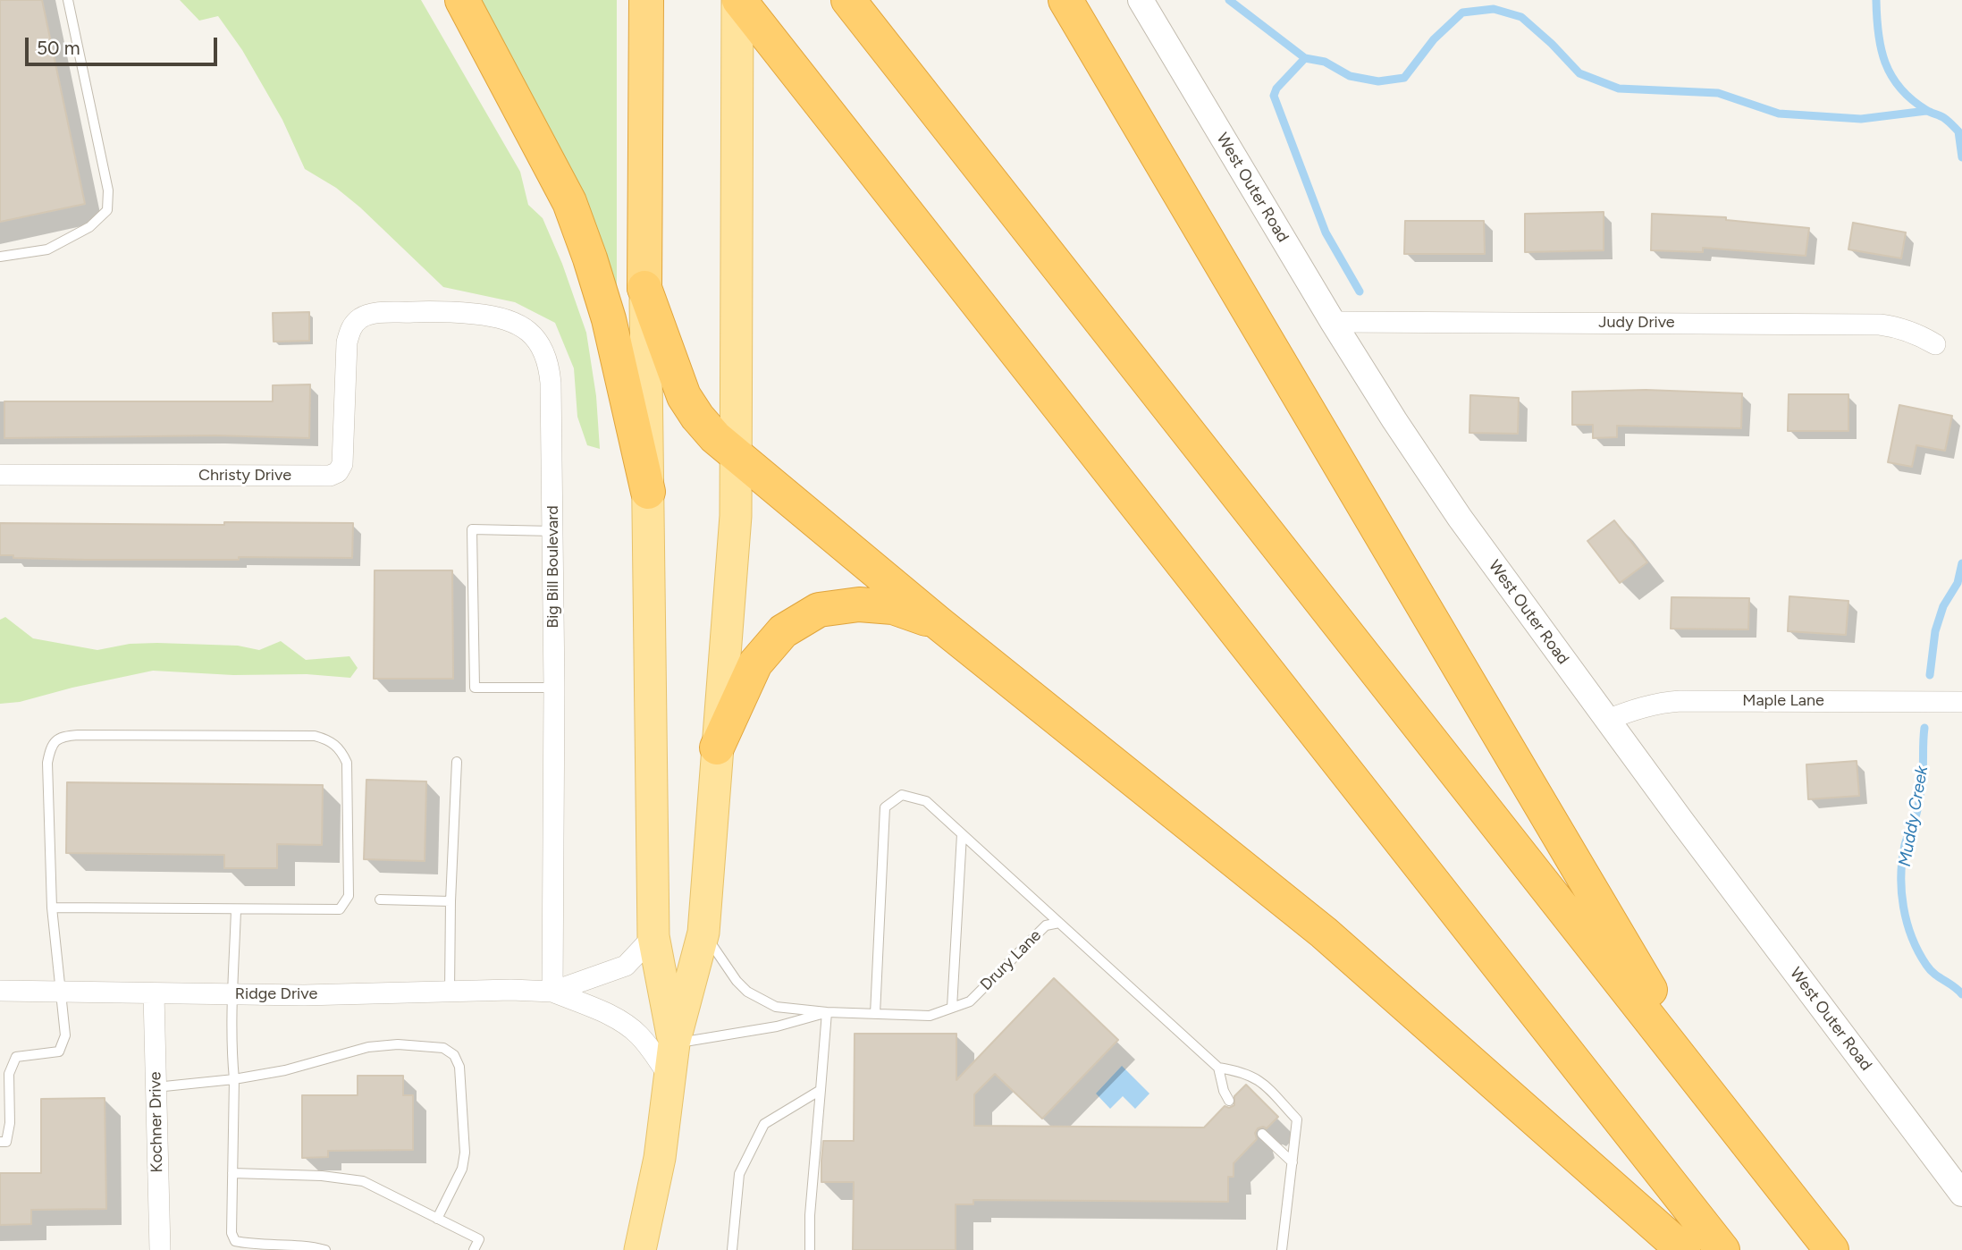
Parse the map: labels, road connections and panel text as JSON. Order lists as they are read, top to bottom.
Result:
{
  "streets": {
    "street": [
      "West Outer Road",
      "Judy Drive",
      "Christy Drive",
      "Big Bill Boulevard",
      "Maple Lane",
      "Ridge Drive",
      "Kochner Drive"
    ],
    "lane": ["Drury Lane"]
  },
  "crossings": [
    ["West Outer Road", "Judy Drive"],
    ["West Outer Road", "Maple Lane"],
    ["Christy Drive", "Big Bill Boulevard"],
    ["Big Bill Boulevard", "Ridge Drive"],
    ["Ridge Drive", "Kochner Drive"]
  ],
  "water": ["Muddy Creek"],
  "scale_bar": "50 m"
}
